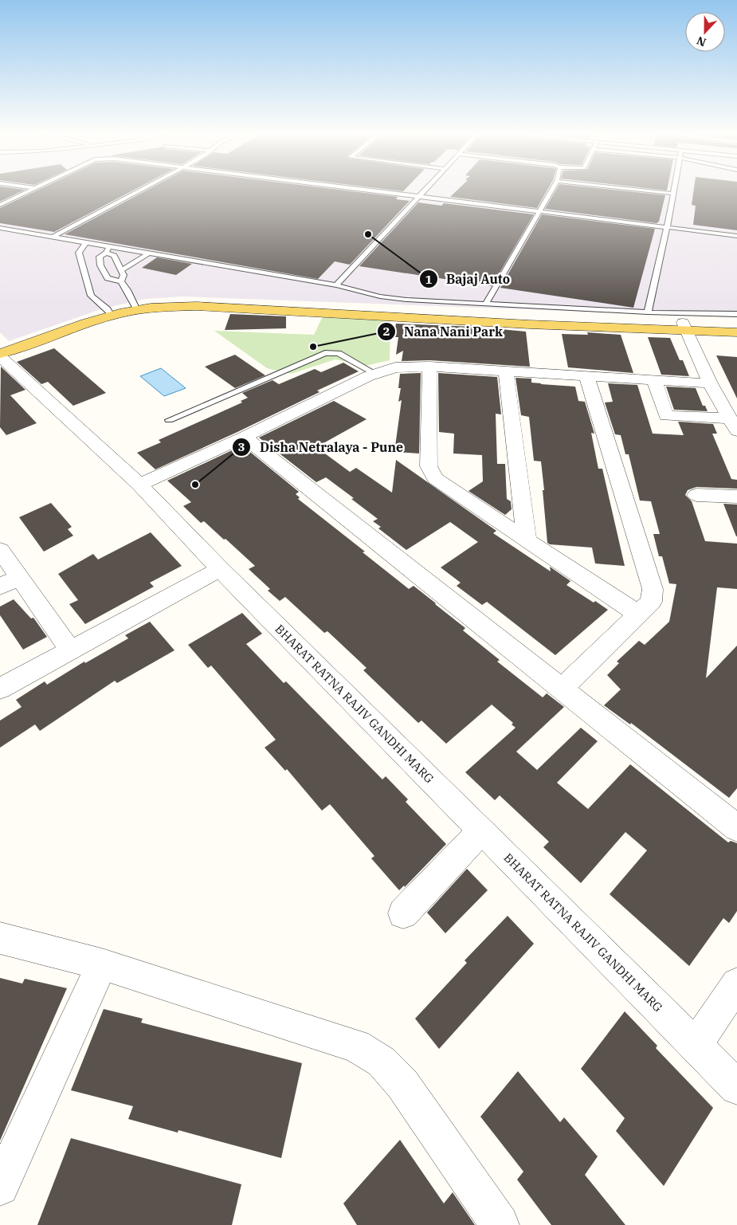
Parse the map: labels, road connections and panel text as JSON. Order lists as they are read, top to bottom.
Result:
{
  "streets": {
    "street": ["BHARAT RATNA RAJIV GANDHI MARG"]
  },
  "places": ["Bajaj Auto", "Nana Nani Park", "Disha Netralaya - Pune"],
  "north": "bottom"
}
